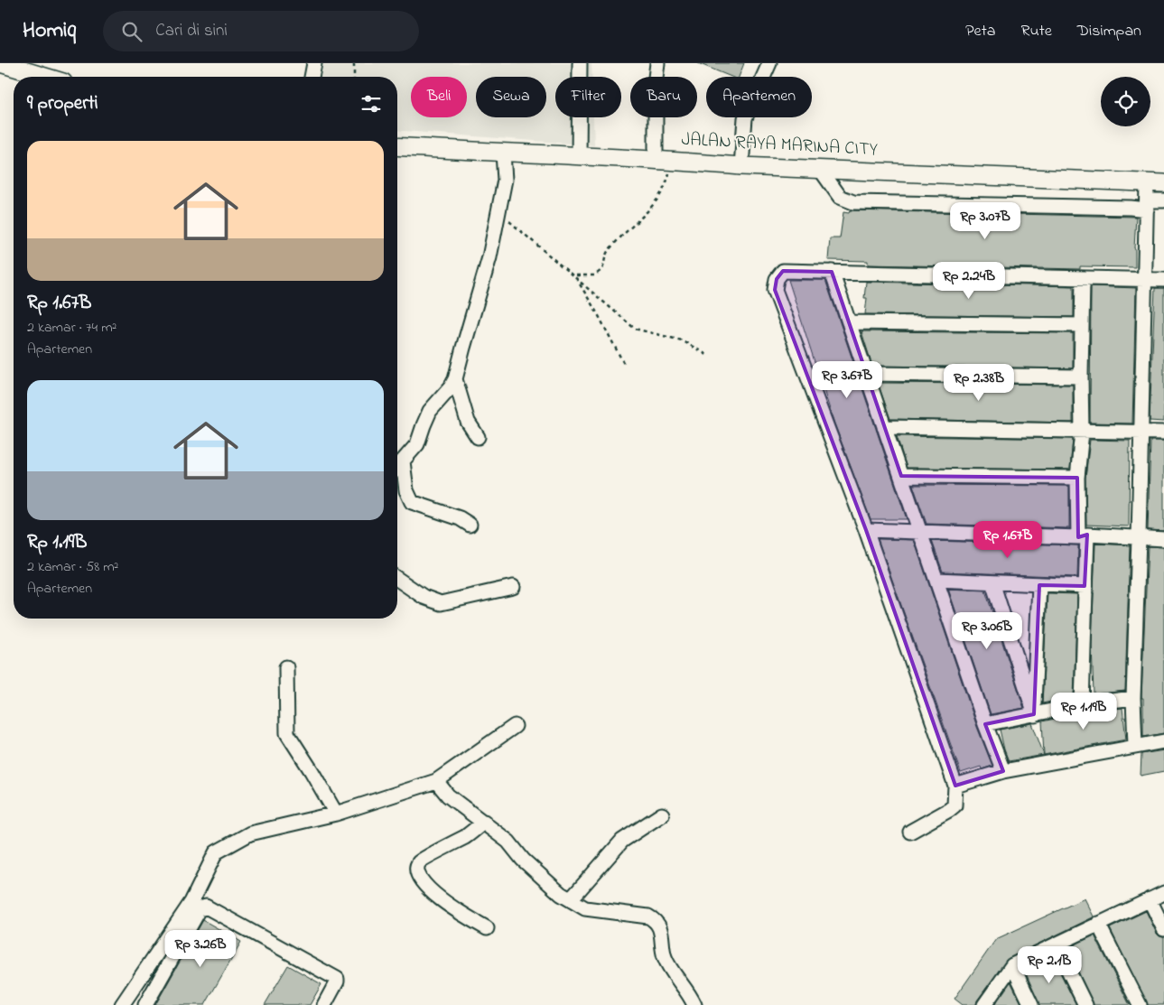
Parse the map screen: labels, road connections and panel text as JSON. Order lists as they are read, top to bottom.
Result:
{
  "streets": {
    "main road": ["JALAN RAYA MARINA CITY"]
  },
  "page": {
    "header": "Homiq",
    "search": "Cari di sini",
    "nav": ["Peta", "Rute", "Disimpan"],
    "chip": [
      "Beli",
      "Sewa",
      "Filter",
      "Baru",
      "Apartemen"
    ],
    "heading": "9 properti",
    "list": [
      {
        "name": "Rp 1.67B",
        "note": "2 kamar · 74 m² · Apartemen"
      },
      {
        "name": "Rp 1.19B",
        "note": "2 kamar · 58 m² · Apartemen"
      }
    ],
    "price": [
      "Rp 3.07B",
      "Rp 2.24B",
      "Rp 3.67B",
      "Rp 2.38B",
      "Rp 1.67B",
      "Rp 3.06B",
      "Rp 1.19B",
      "Rp 3.26B",
      "Rp 2.1B"
    ]
  }
}
